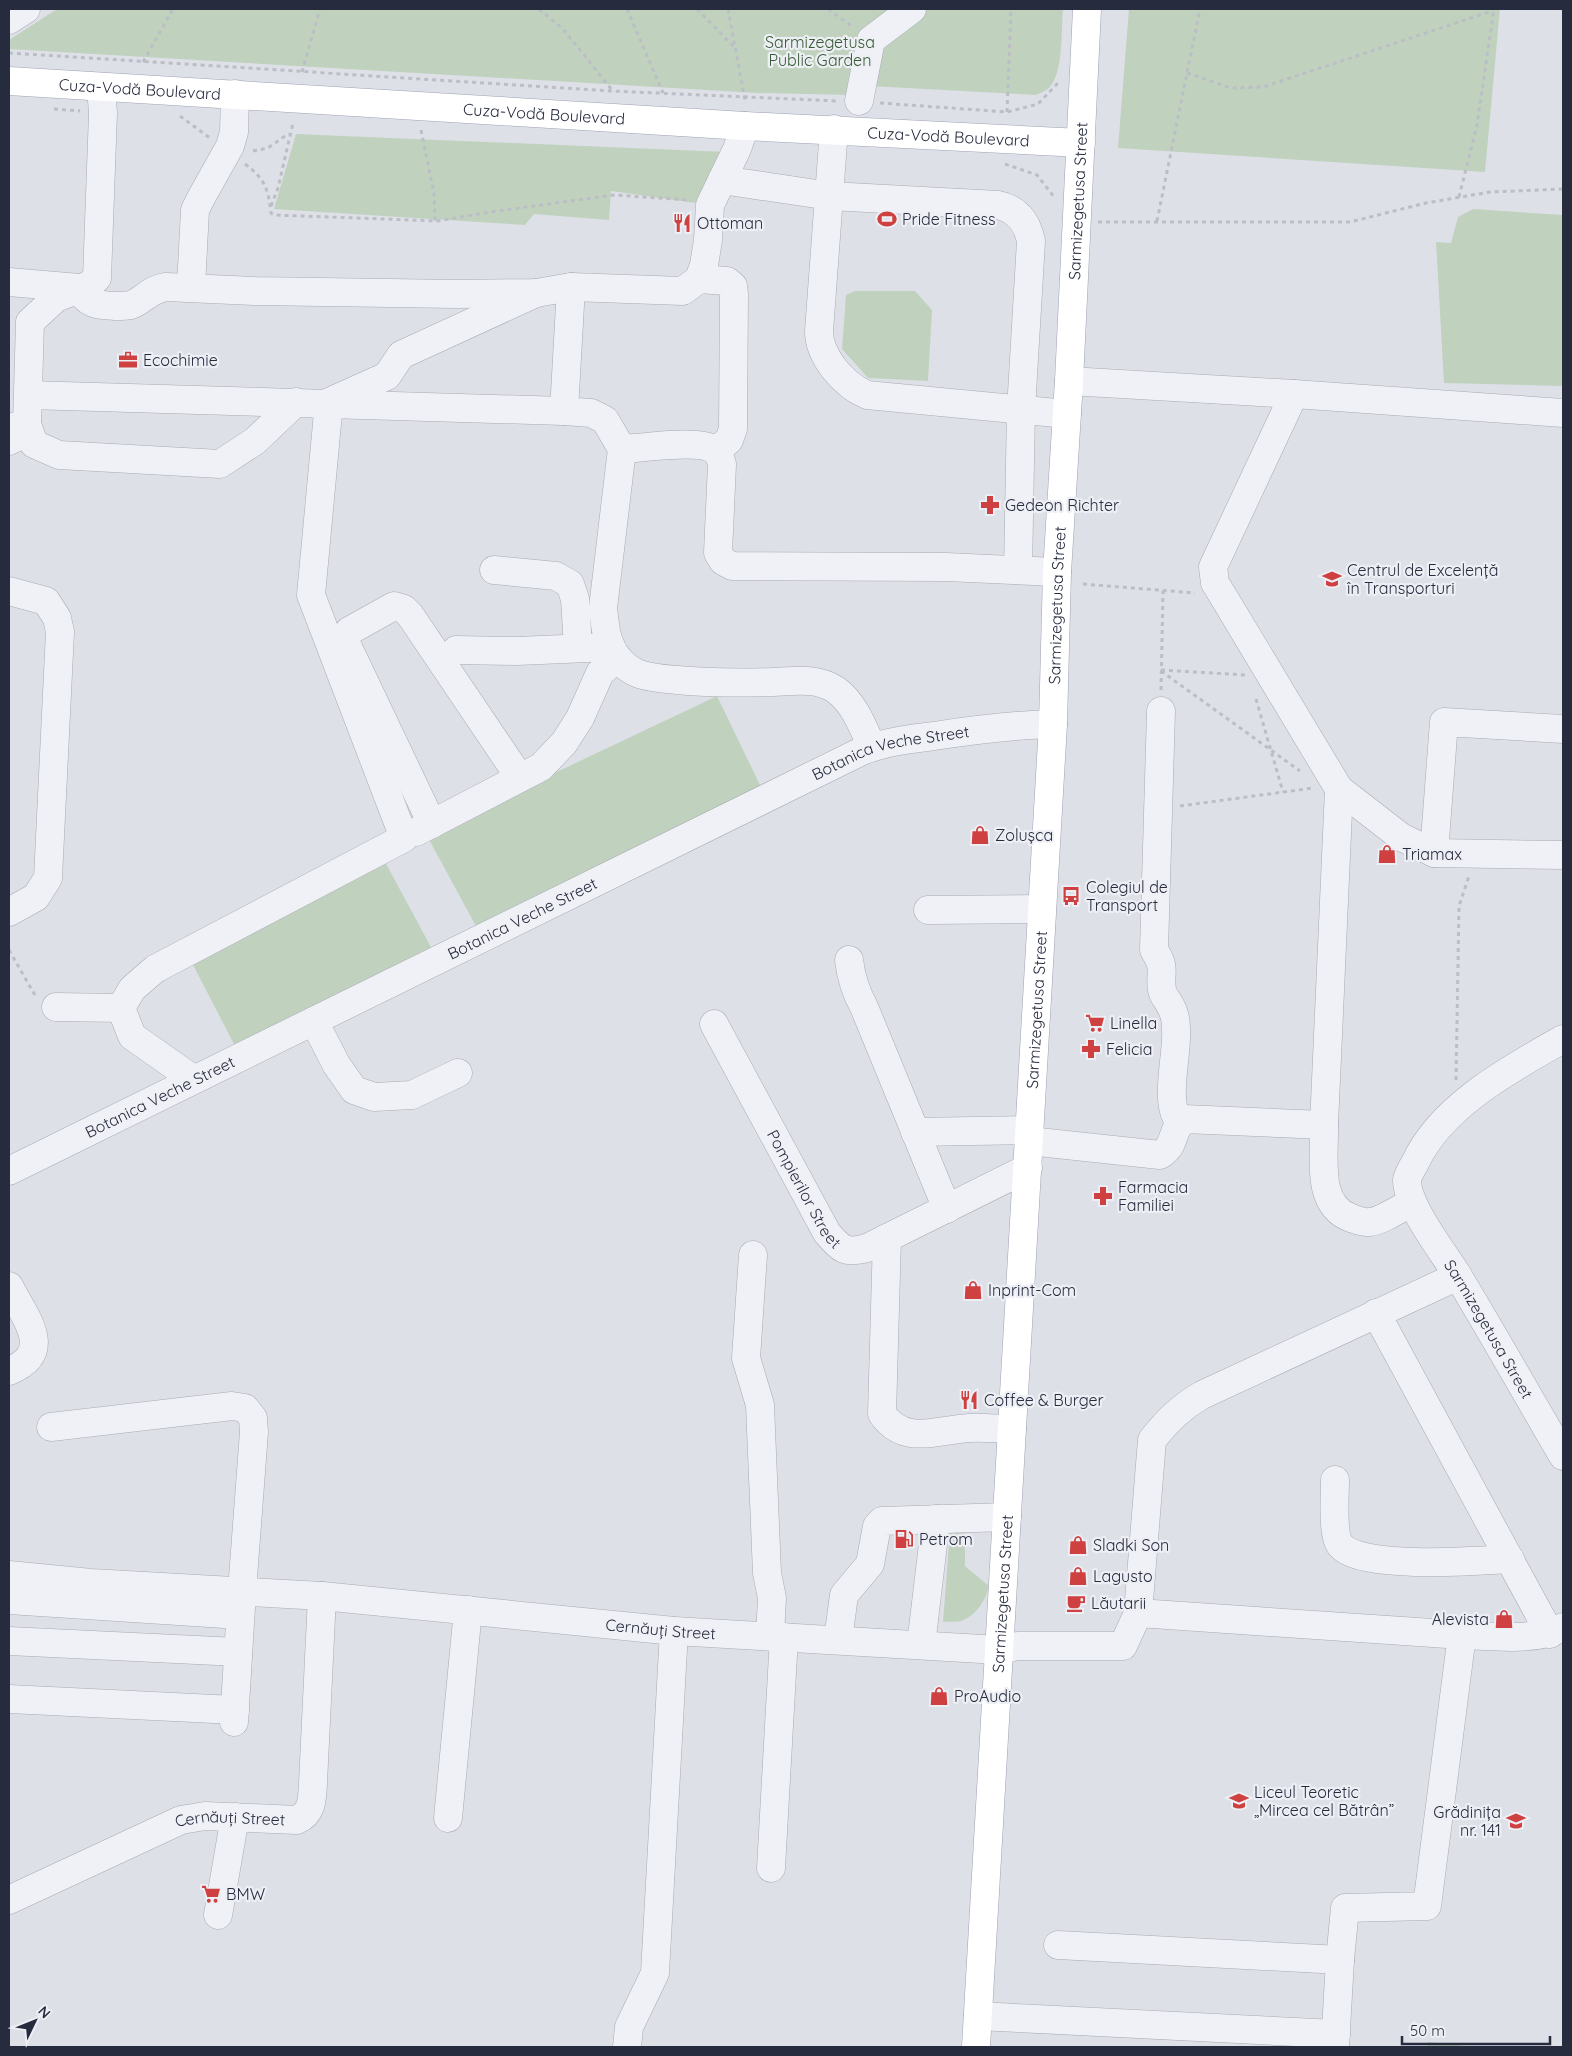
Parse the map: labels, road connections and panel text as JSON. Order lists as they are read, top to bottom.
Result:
{
  "streets": {
    "main road": ["Cuza-Vodă Boulevard", "Sarmizegetusa Street"],
    "street": ["Botanica Veche Street", "Pompierilor Street", "Cernăuți Street"]
  },
  "crossings": [
    ["Cuza-Vodă Boulevard", "Sarmizegetusa Street"],
    ["Sarmizegetusa Street", "Botanica Veche Street"],
    ["Sarmizegetusa Street", "Pompierilor Street"],
    ["Sarmizegetusa Street", "Cernăuți Street"]
  ],
  "parks": ["Sarmizegetusa Public Garden"],
  "places": {
    "sports": ["Pride Fitness"],
    "restaurant": ["Ottoman", "Coffee & Burger"],
    "office": ["Ecochimie"],
    "pharmacy": ["Gedeon Richter", "Felicia", "Farmacia Familiei"],
    "school or university": ["Centrul de Excelență în Transporturi", "Liceul Teoretic „Mircea cel Bătrân”", "Grădinița nr. 141"],
    "shop": [
      "Zolușca",
      "Triamax",
      "Inprint-Com",
      "Sladki Son",
      "Lagusto",
      "Alevista",
      "ProAudio"
    ],
    "bus stop": ["Colegiul de Transport"],
    "supermarket": ["Linella", "BMW"],
    "fuel station": ["Petrom"],
    "cafe": ["Lăutarii"]
  },
  "scale_bar": "50 m",
  "north": "top right"
}
